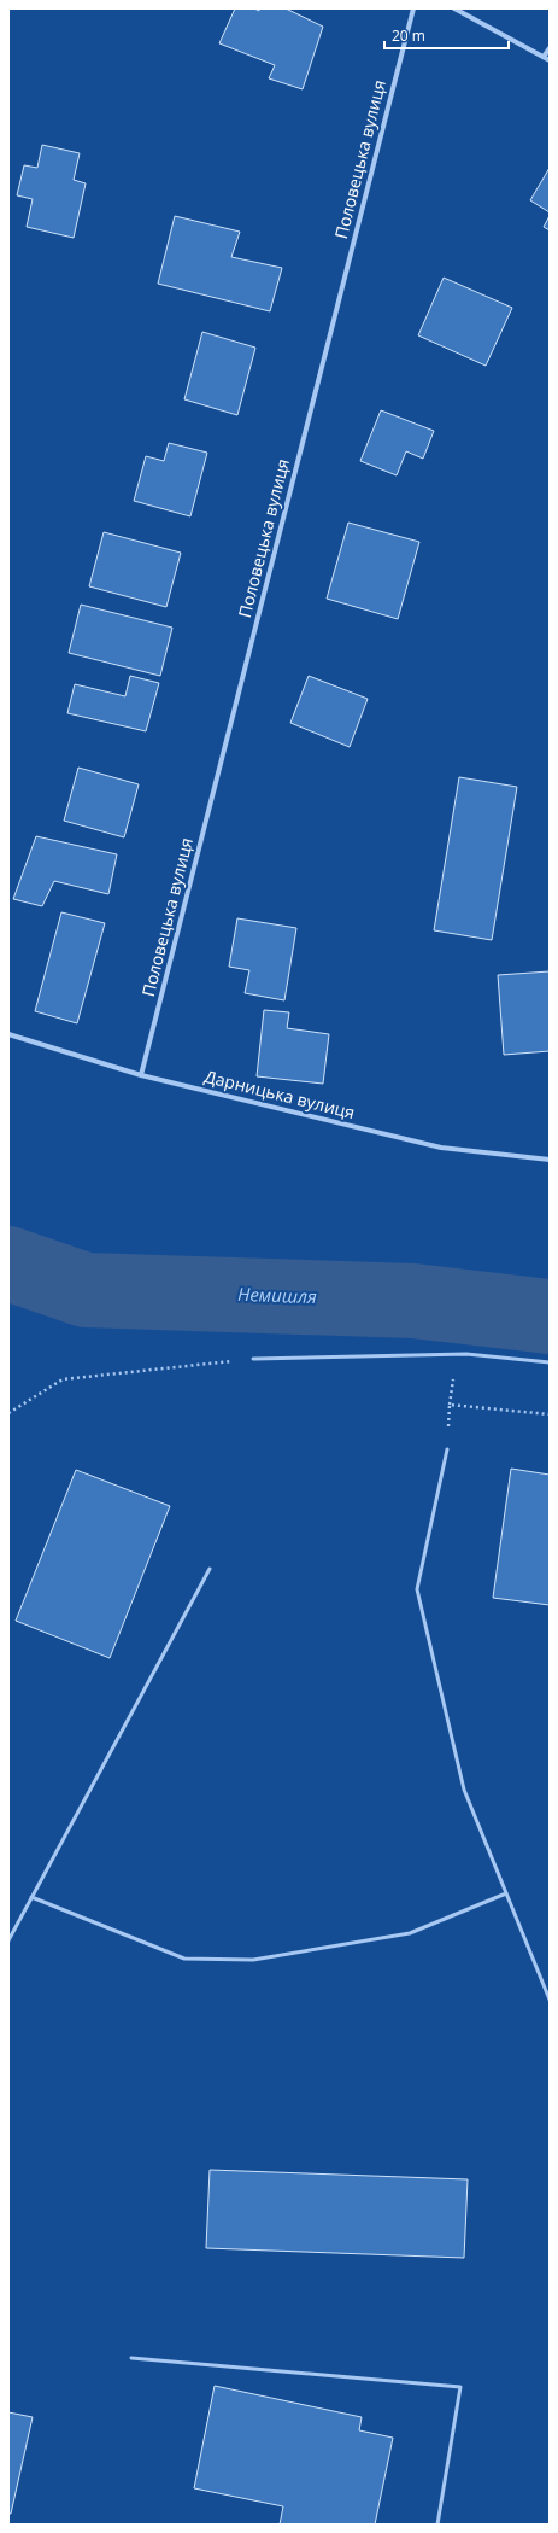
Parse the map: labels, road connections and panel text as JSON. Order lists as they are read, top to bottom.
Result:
{
  "streets": {
    "street": ["Половецька вулиця", "Дарницька вулиця"]
  },
  "crossings": [
    ["Половецька вулиця", "Дарницька вулиця"]
  ],
  "water": ["Немишля"],
  "scale_bar": "20 m"
}
